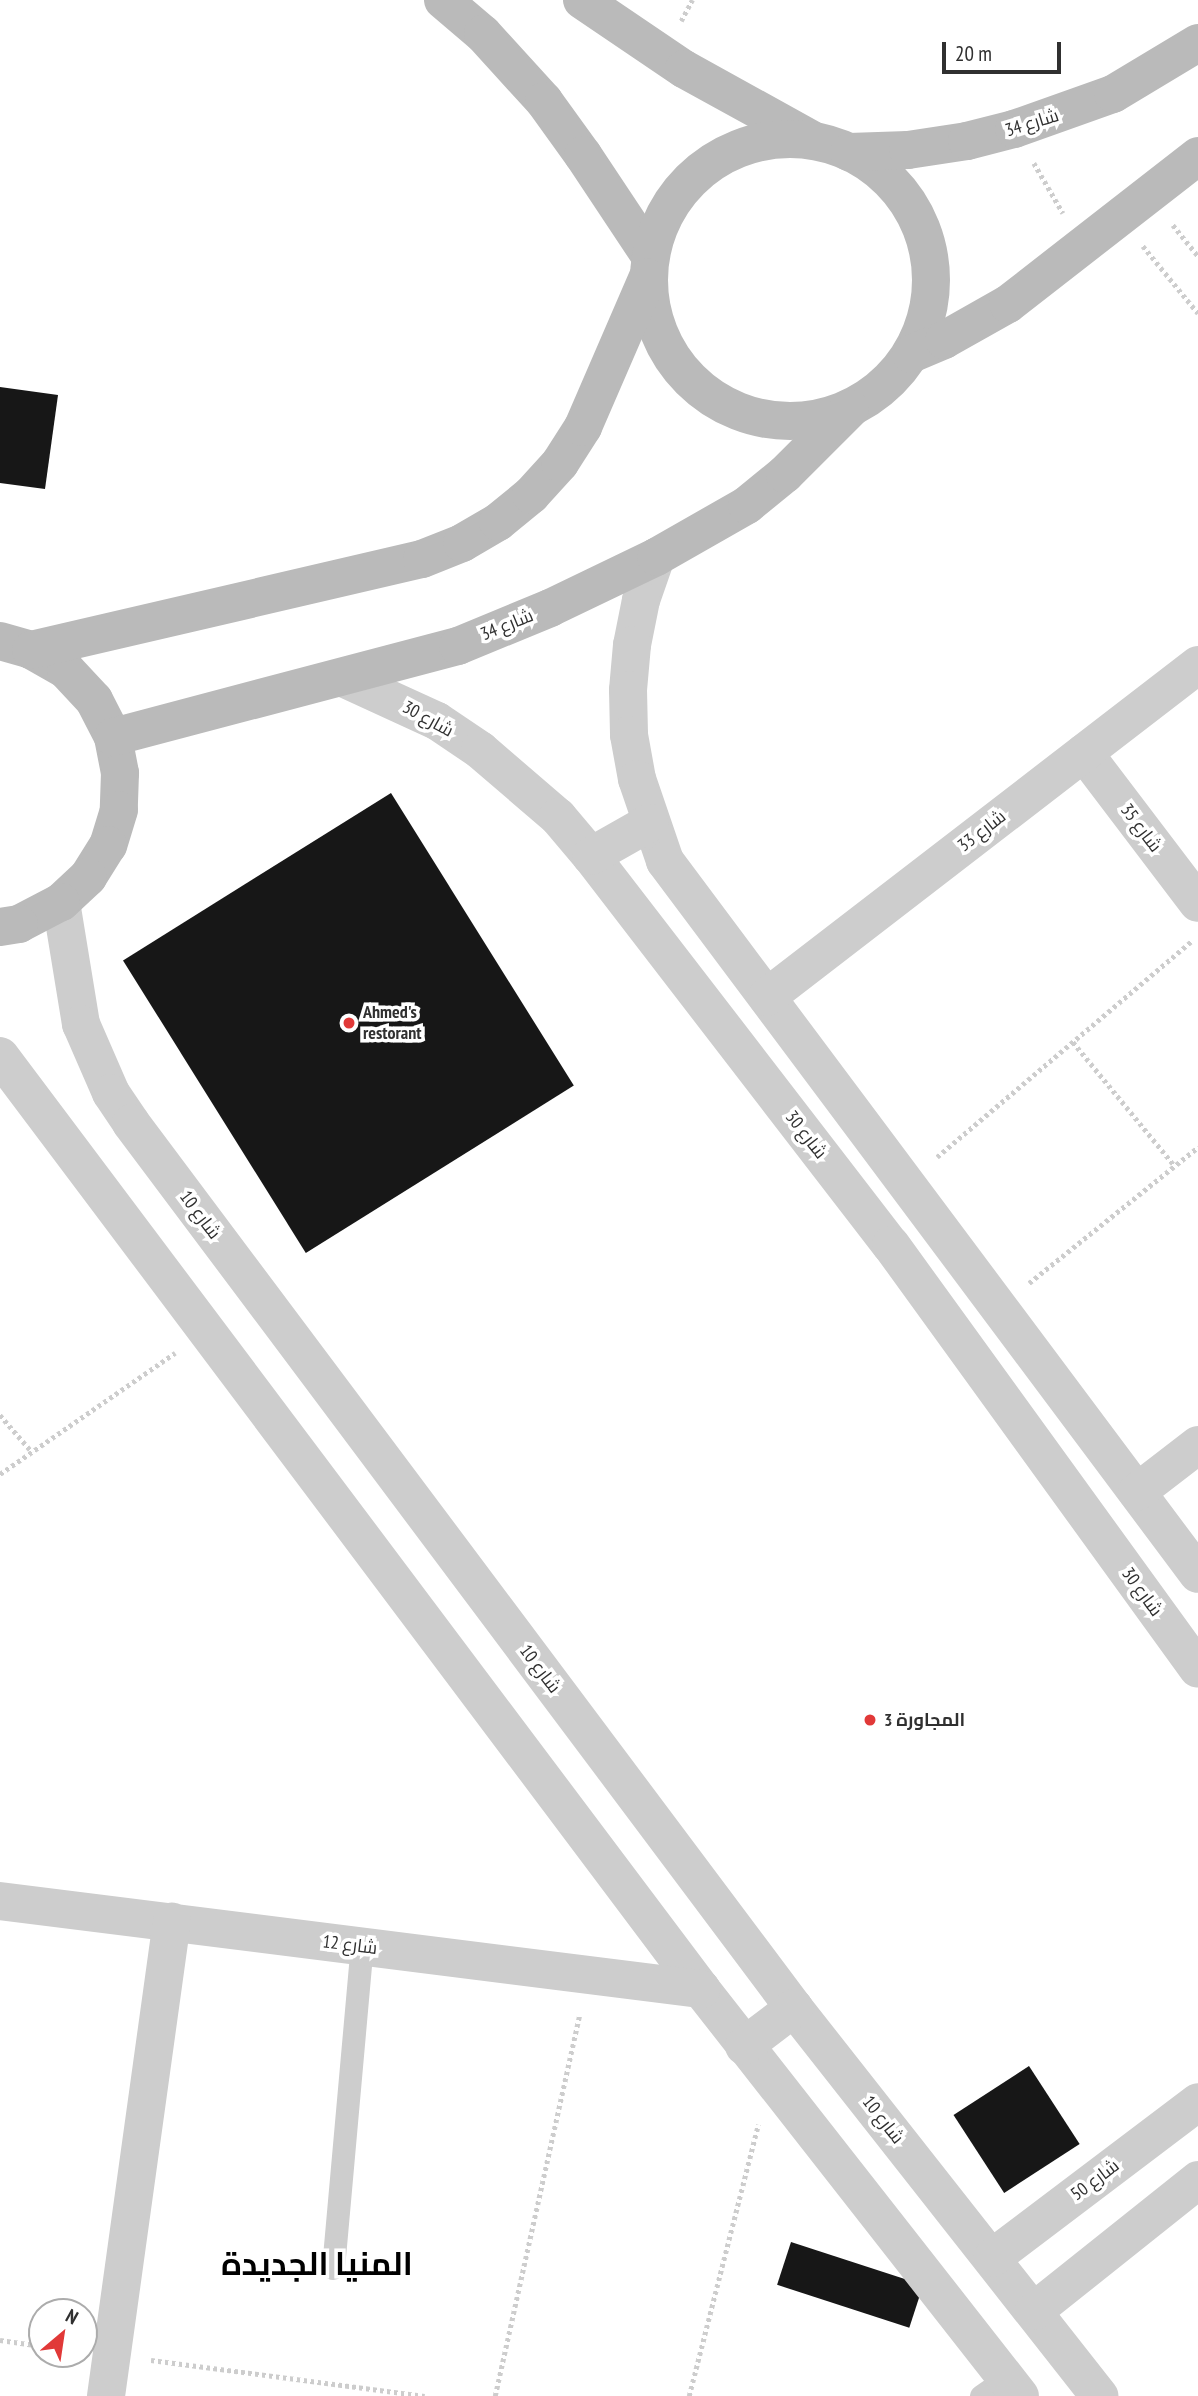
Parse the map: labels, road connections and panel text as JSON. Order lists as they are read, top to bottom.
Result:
{
  "streets": {
    "street": [
      "شارع 34",
      "شارع 30",
      "شارع 35",
      "شارع 33",
      "شارع 10",
      "شارع 12",
      "شارع 50"
    ]
  },
  "crossings": [
    ["شارع 34", "شارع 30"],
    ["شارع 35", "شارع 33"],
    ["شارع 10", "شارع 50"]
  ],
  "districts": ["المنيا الجديدة"],
  "places": ["Ahmed's restorant", "المجاورة 3"],
  "scale_bar": "20 m",
  "north": "top right"
}
